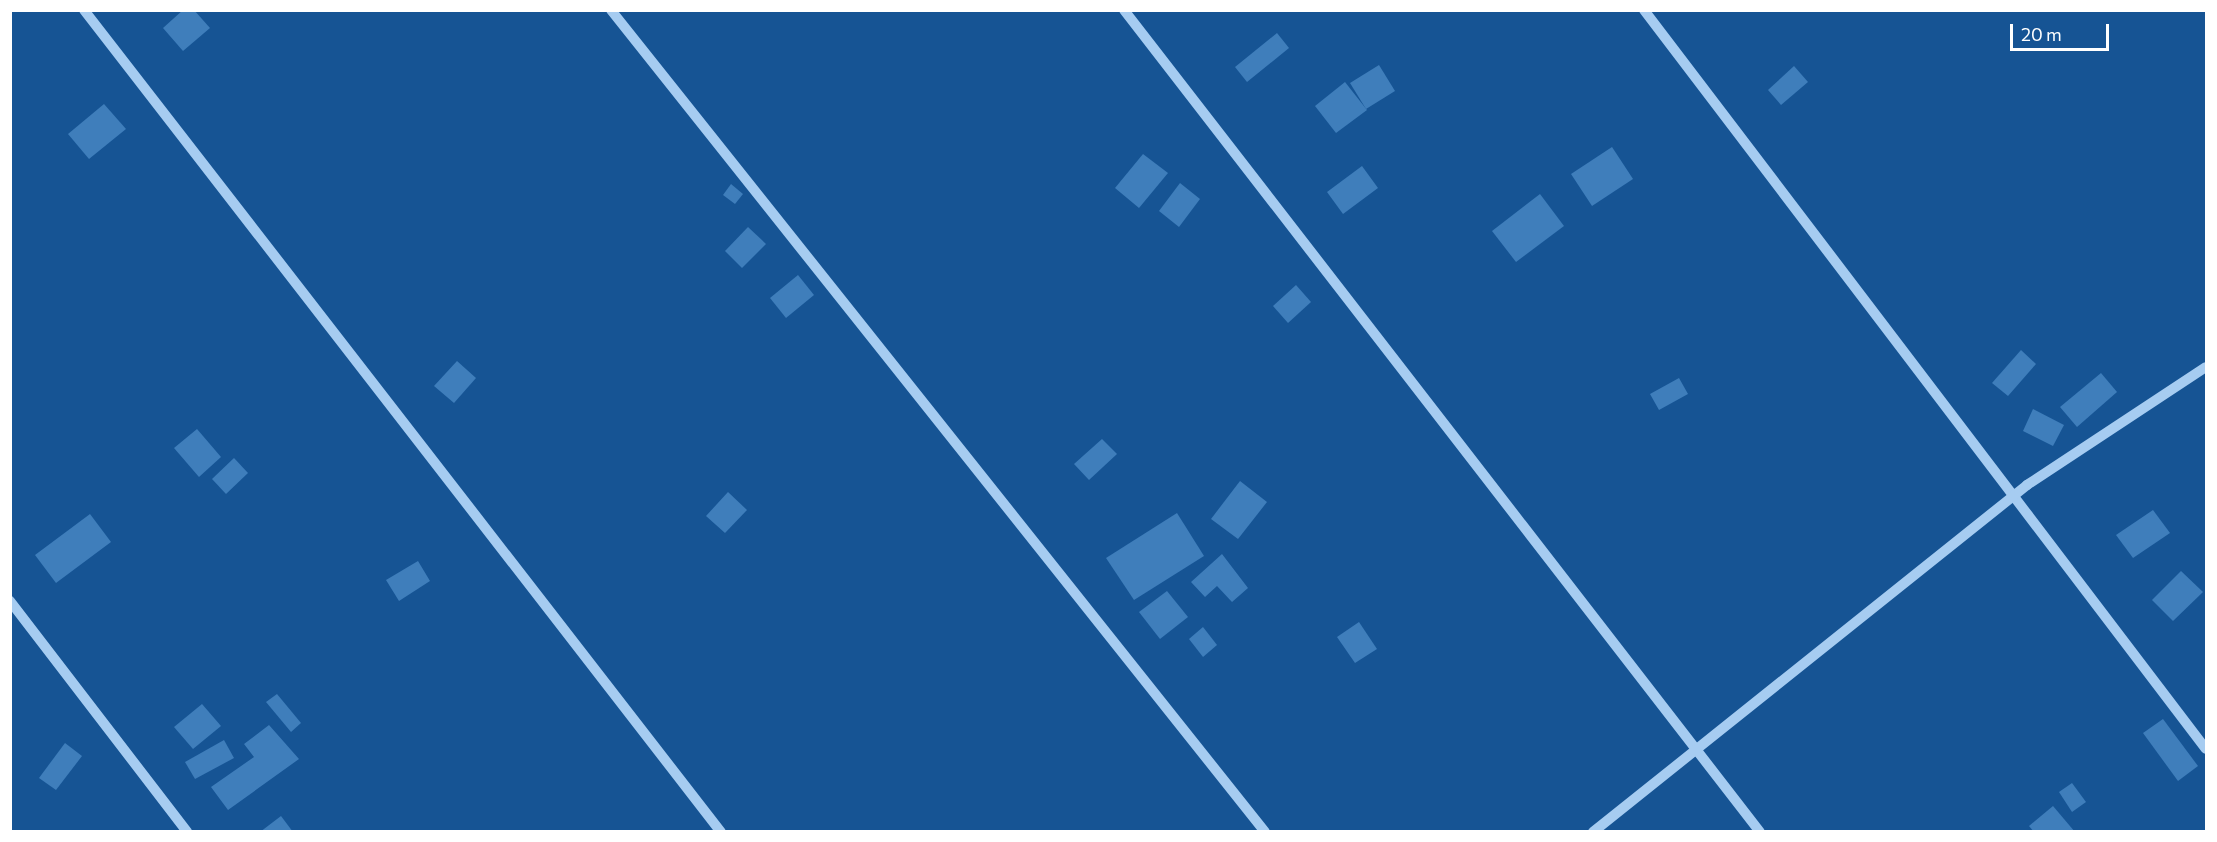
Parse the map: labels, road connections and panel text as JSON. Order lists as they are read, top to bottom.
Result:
{
  "scale_bar": "20 m"
}
